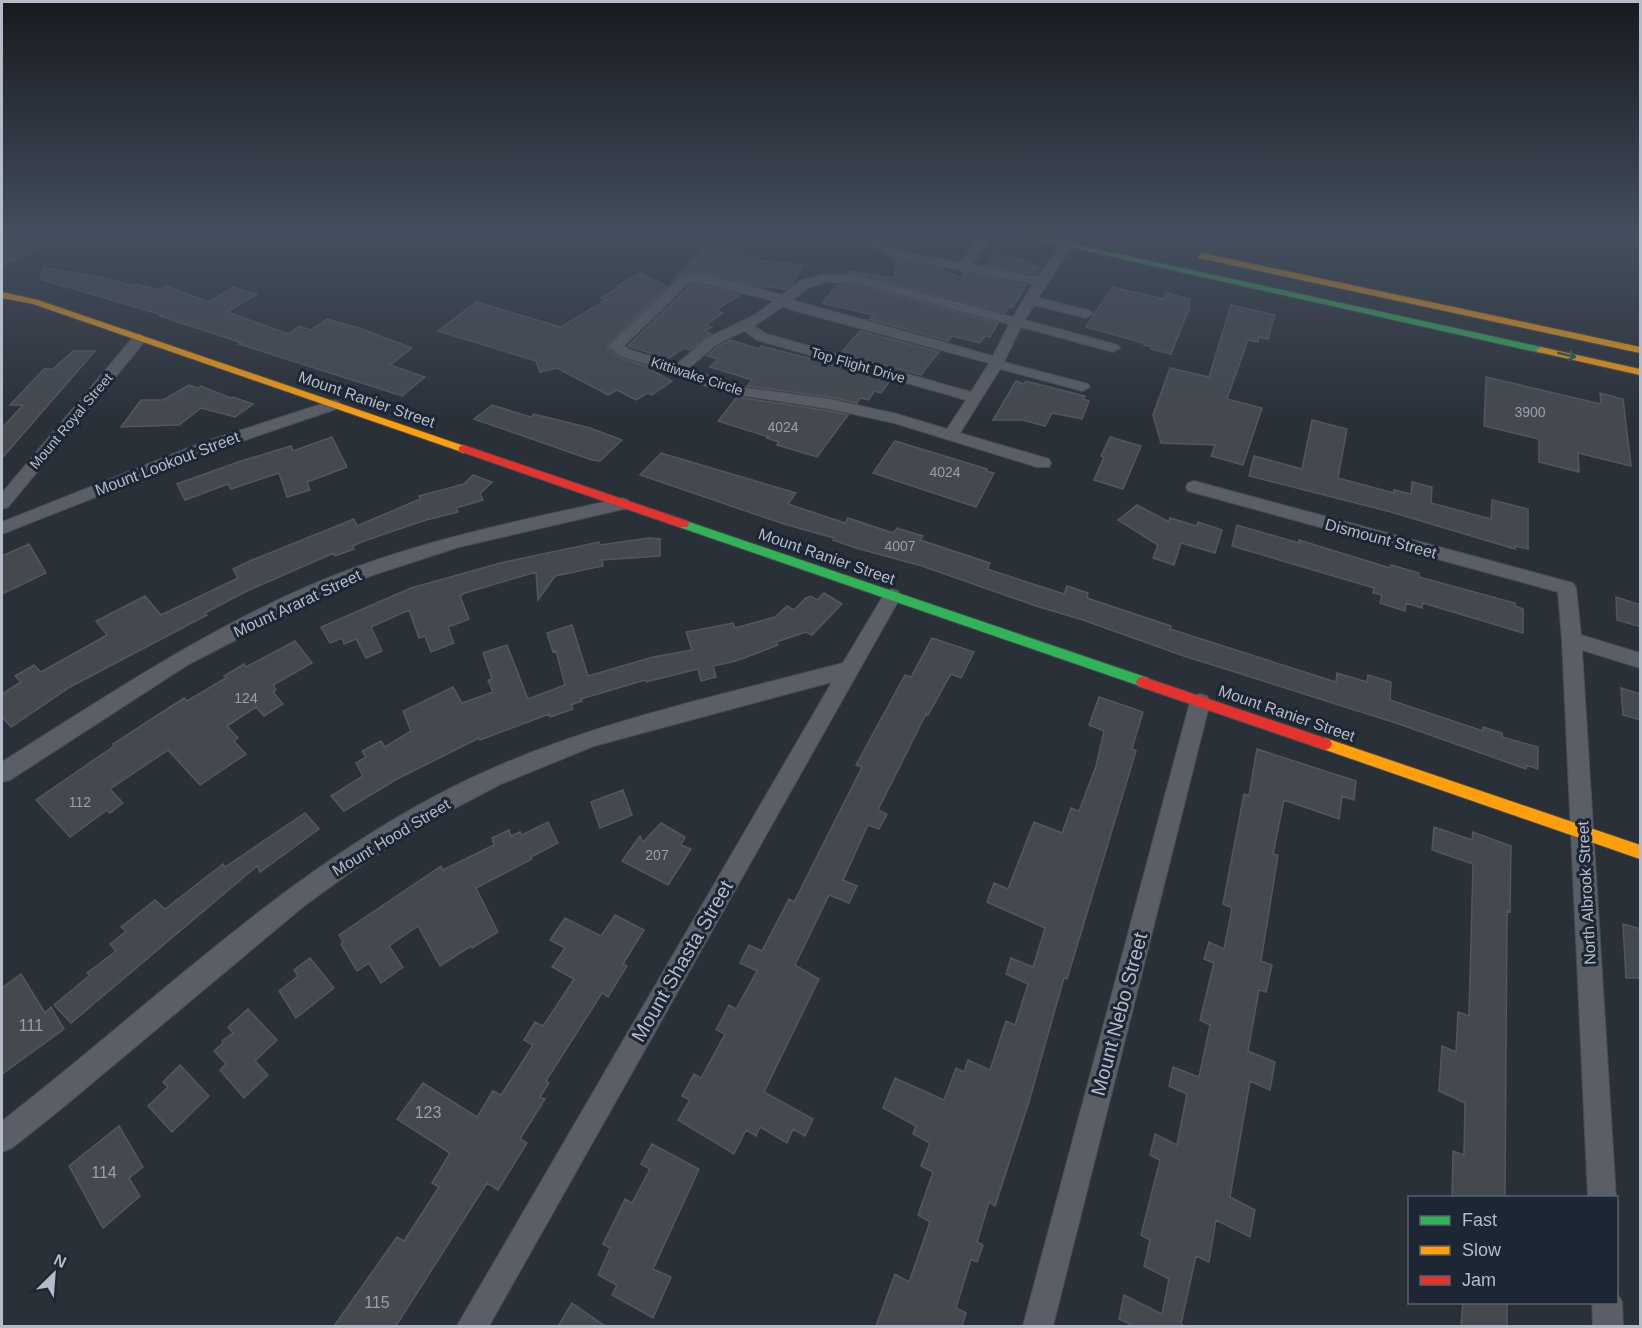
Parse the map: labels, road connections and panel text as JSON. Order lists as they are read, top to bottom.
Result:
{
  "streets": {
    "street": [
      "Top Flight Drive",
      "Kittiwake Circle",
      "Mount Ranier Street",
      "Mount Royal Street",
      "Mount Lookout Street",
      "Dismount Street",
      "Mount Ararat Street",
      "Mount Hood Street",
      "North Albrook Street",
      "Mount Shasta Street",
      "Mount Nebo Street"
    ]
  },
  "crossings": [
    ["Mount Ranier Street", "Mount Royal Street"],
    ["Mount Ranier Street", "Mount Lookout Street"],
    ["Mount Ranier Street", "Mount Ararat Street"],
    ["Mount Ranier Street", "North Albrook Street"],
    ["Mount Ranier Street", "Mount Shasta Street"],
    ["Mount Ranier Street", "Mount Nebo Street"],
    ["Dismount Street", "North Albrook Street"],
    ["Mount Hood Street", "Mount Shasta Street"]
  ],
  "house_numbers": [
    "3900",
    "4024",
    "4024",
    "4007",
    "124",
    "112",
    "207",
    "111",
    "123",
    "114",
    "115"
  ],
  "legend": ["Fast", "Slow", "Jam"],
  "north": "top right"
}
